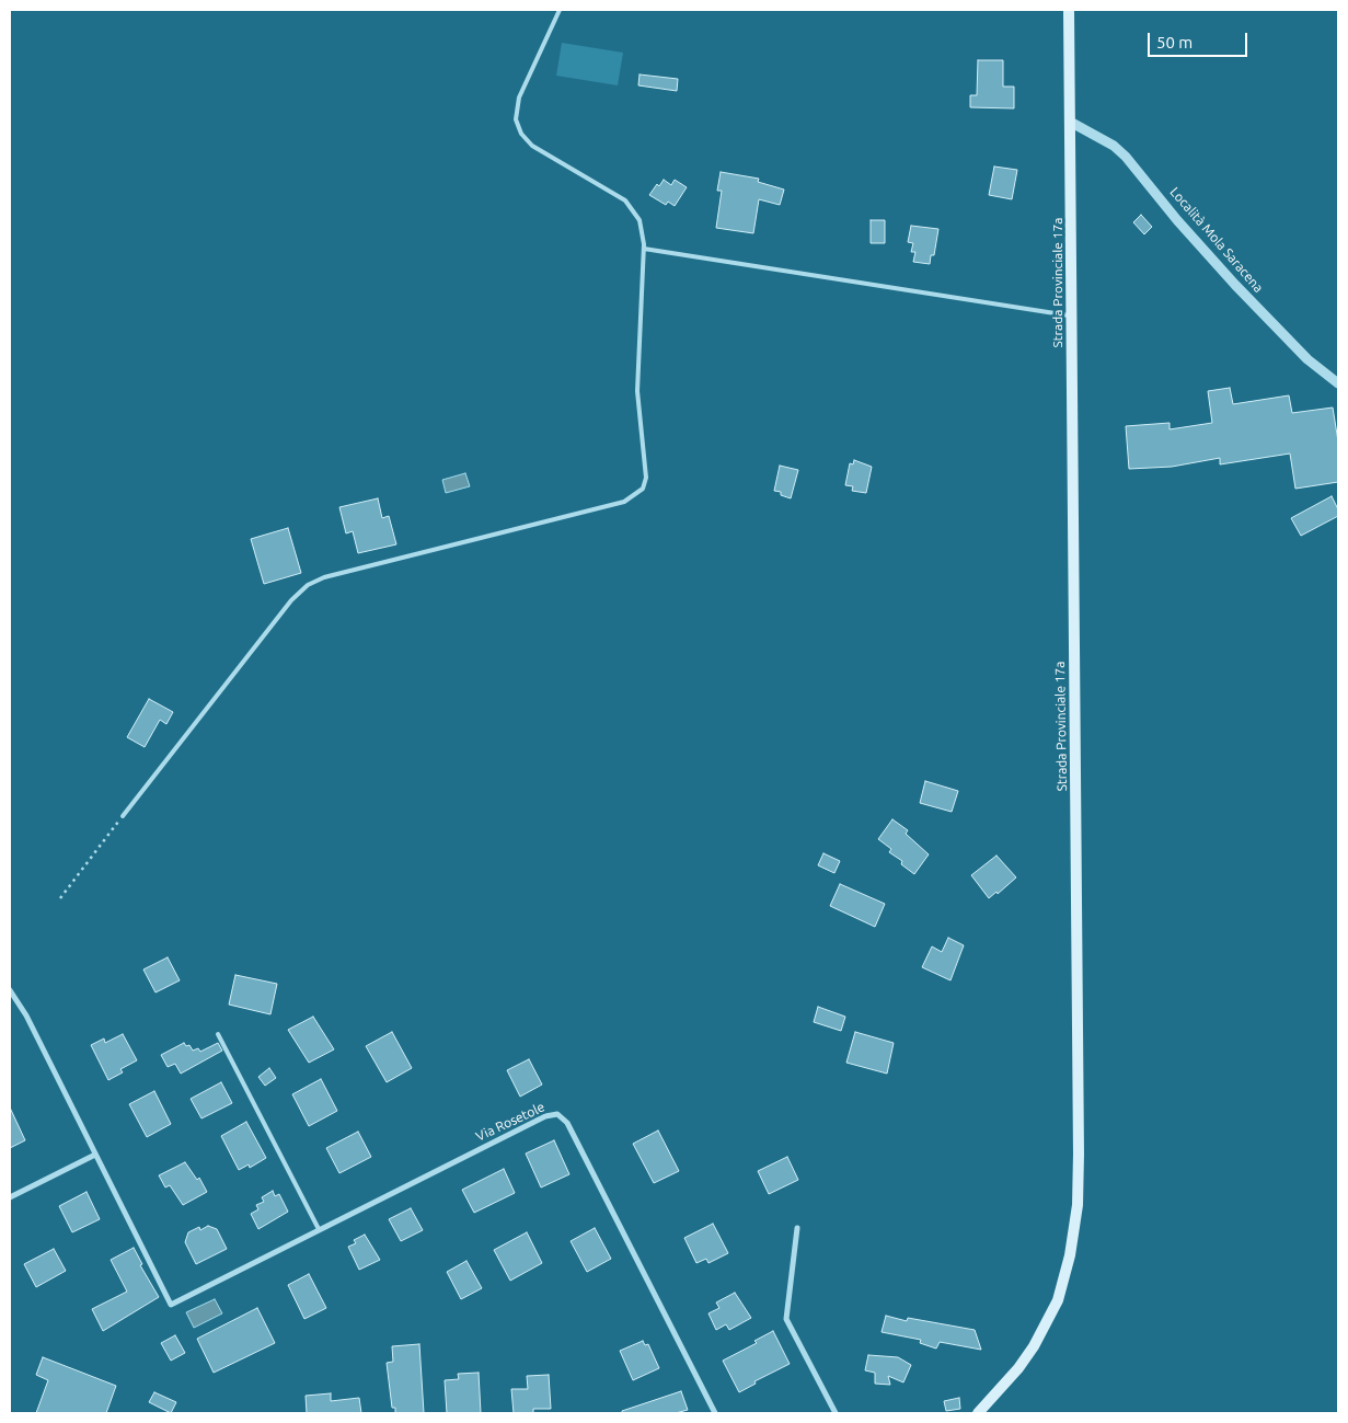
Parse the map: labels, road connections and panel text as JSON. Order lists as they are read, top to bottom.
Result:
{
  "streets": {
    "main road": ["Strada Provinciale 17a"],
    "street": ["Località Mola Saracena", "Via Rosetole"]
  },
  "crossings": [
    ["Località Mola Saracena", "Strada Provinciale 17a"]
  ],
  "scale_bar": "50 m"
}
